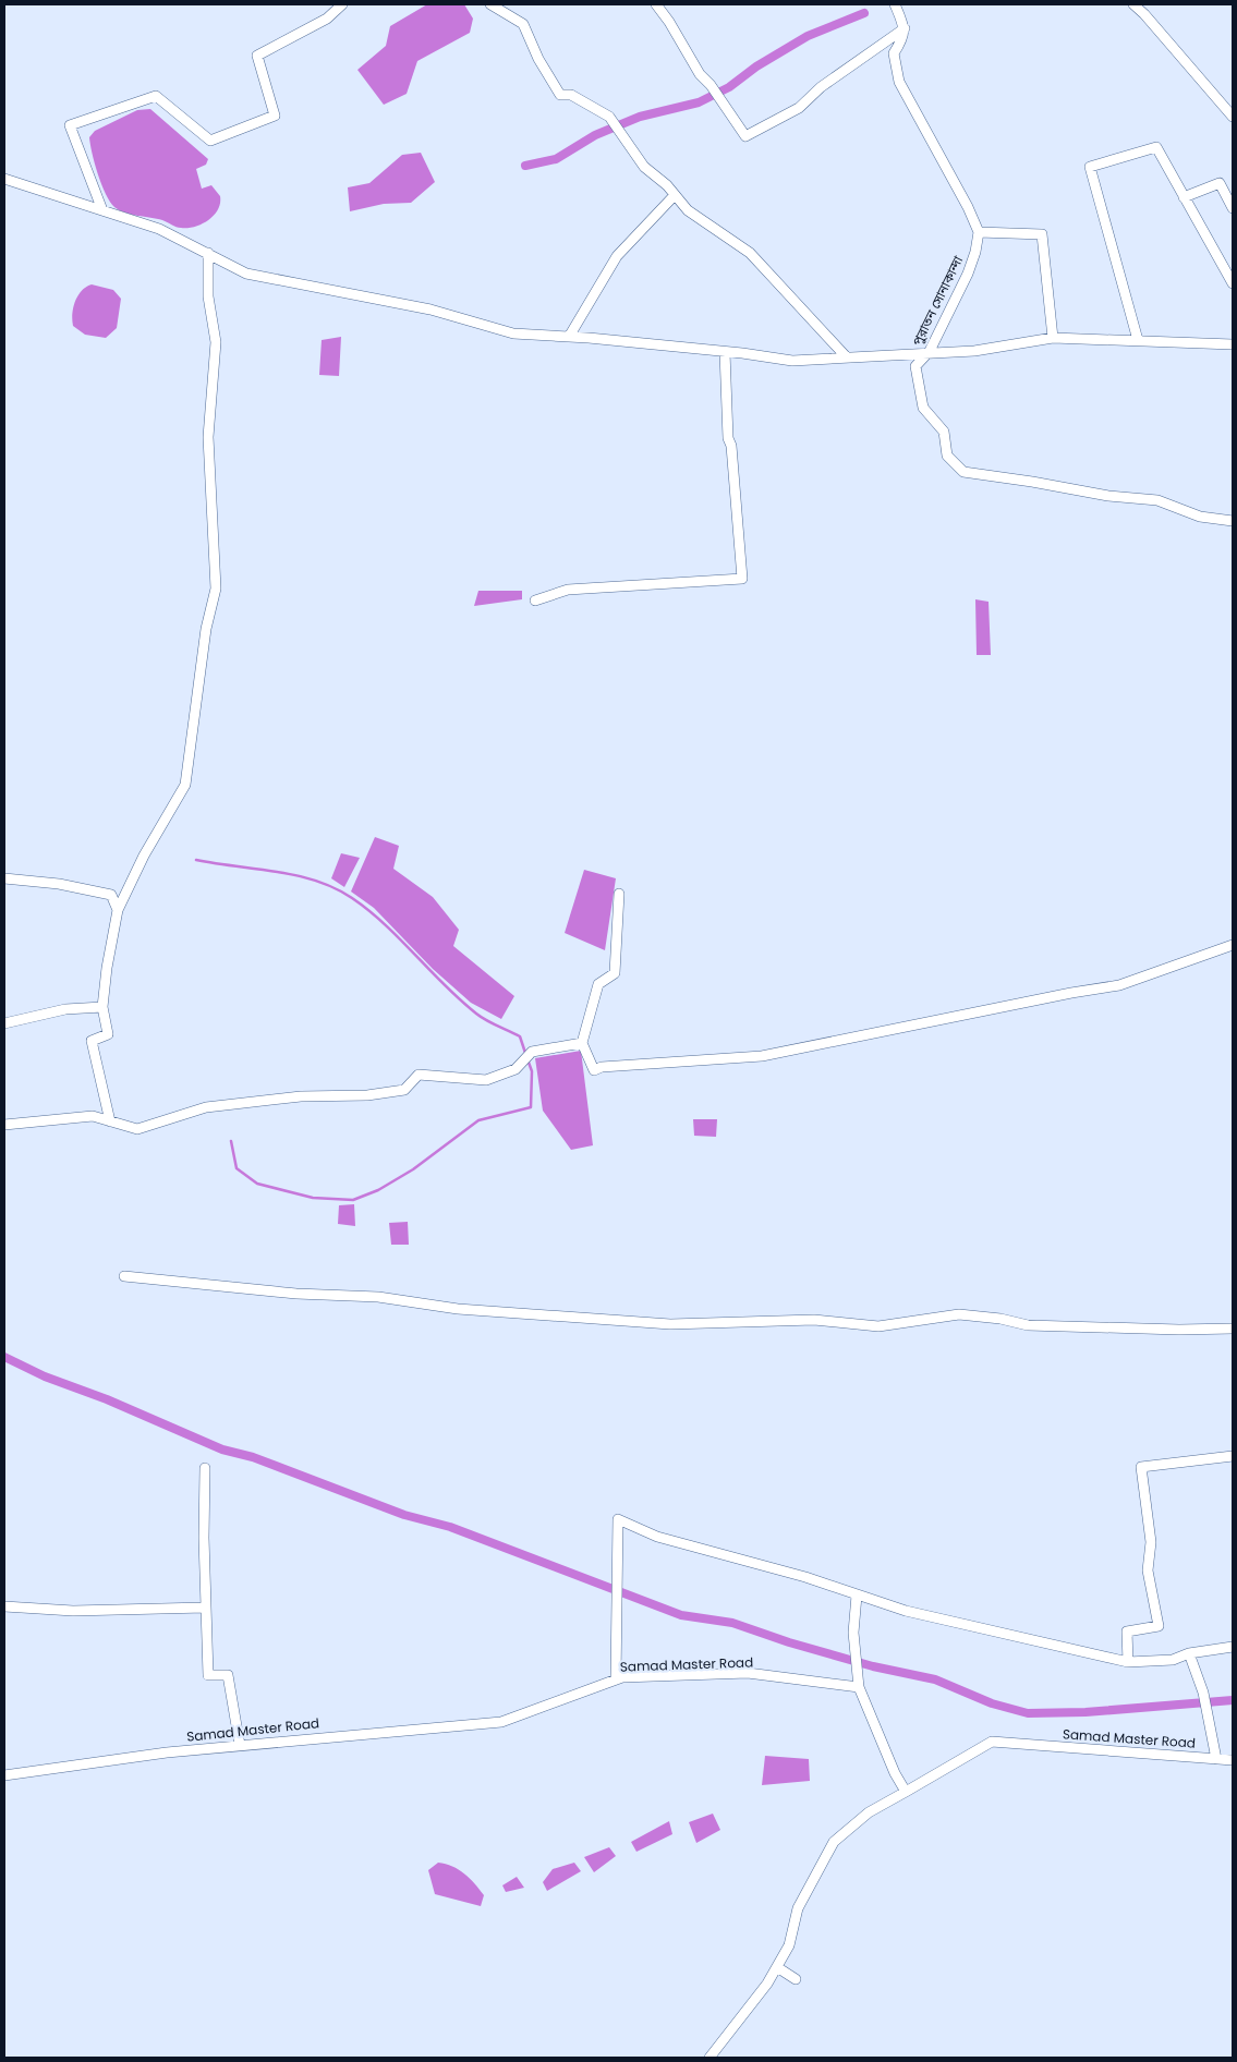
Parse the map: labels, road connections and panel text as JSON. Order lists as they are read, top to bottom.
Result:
{
  "streets": {
    "street": ["পুরাতন সোনাকান্দা", "Samad Master Road"]
  }
}
